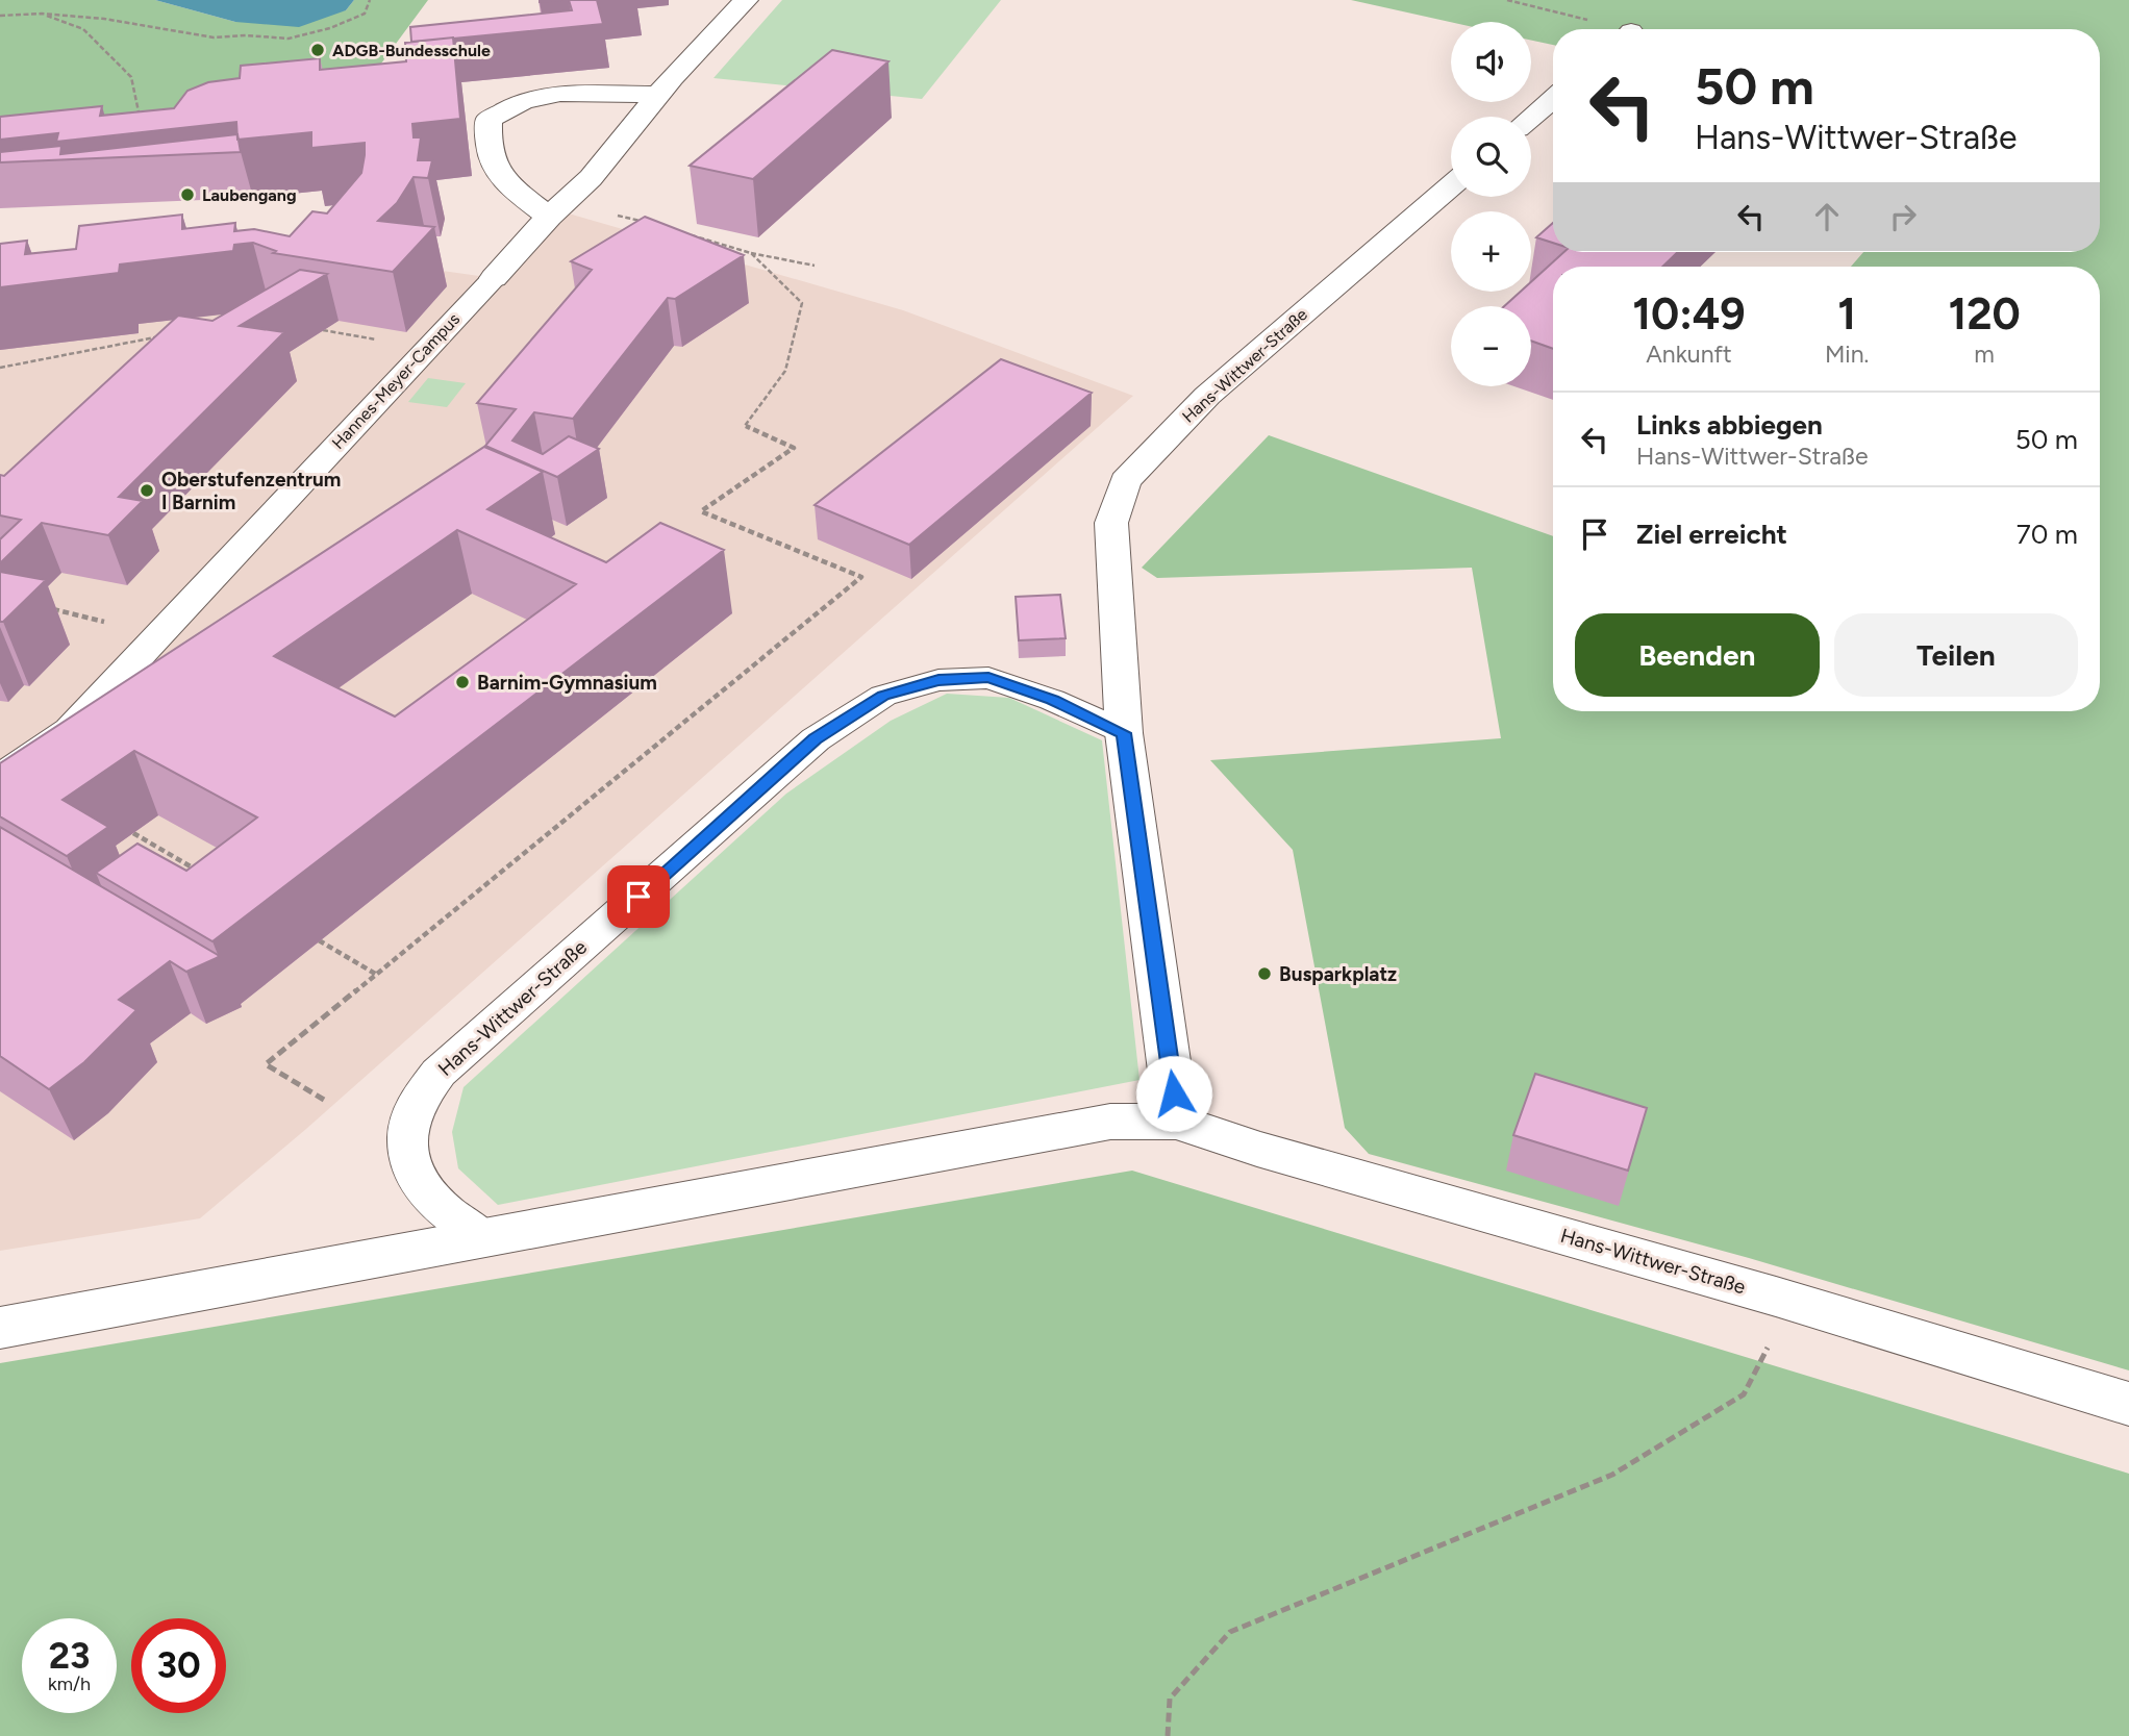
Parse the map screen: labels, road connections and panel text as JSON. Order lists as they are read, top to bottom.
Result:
{
  "streets": {
    "street": ["Hans-Wittwer-Straße", "Hannes-Meyer-Campus"]
  },
  "places": [
    "ADGB-Bundesschule",
    "Laubengang",
    "Oberstufenzentrum I Barnim",
    "Barnim-Gymnasium",
    "Busparkplatz"
  ],
  "page": {
    "map_buttons": ["+", "−"],
    "turn": ["50 m", "Hans-Wittwer-Straße"],
    "eta": [
      "10:49",
      "Ankunft",
      "1",
      "Min.",
      "120",
      "m"
    ],
    "list": [
      {
        "name": "Links abbiegen",
        "note": "Hans-Wittwer-Straße",
        "value": "50 m"
      },
      {
        "name": "Ziel erreicht",
        "value": "70 m"
      }
    ],
    "buttons": ["Beenden", "Teilen"],
    "speed": "23 km/h",
    "limit": "30"
  }
}
